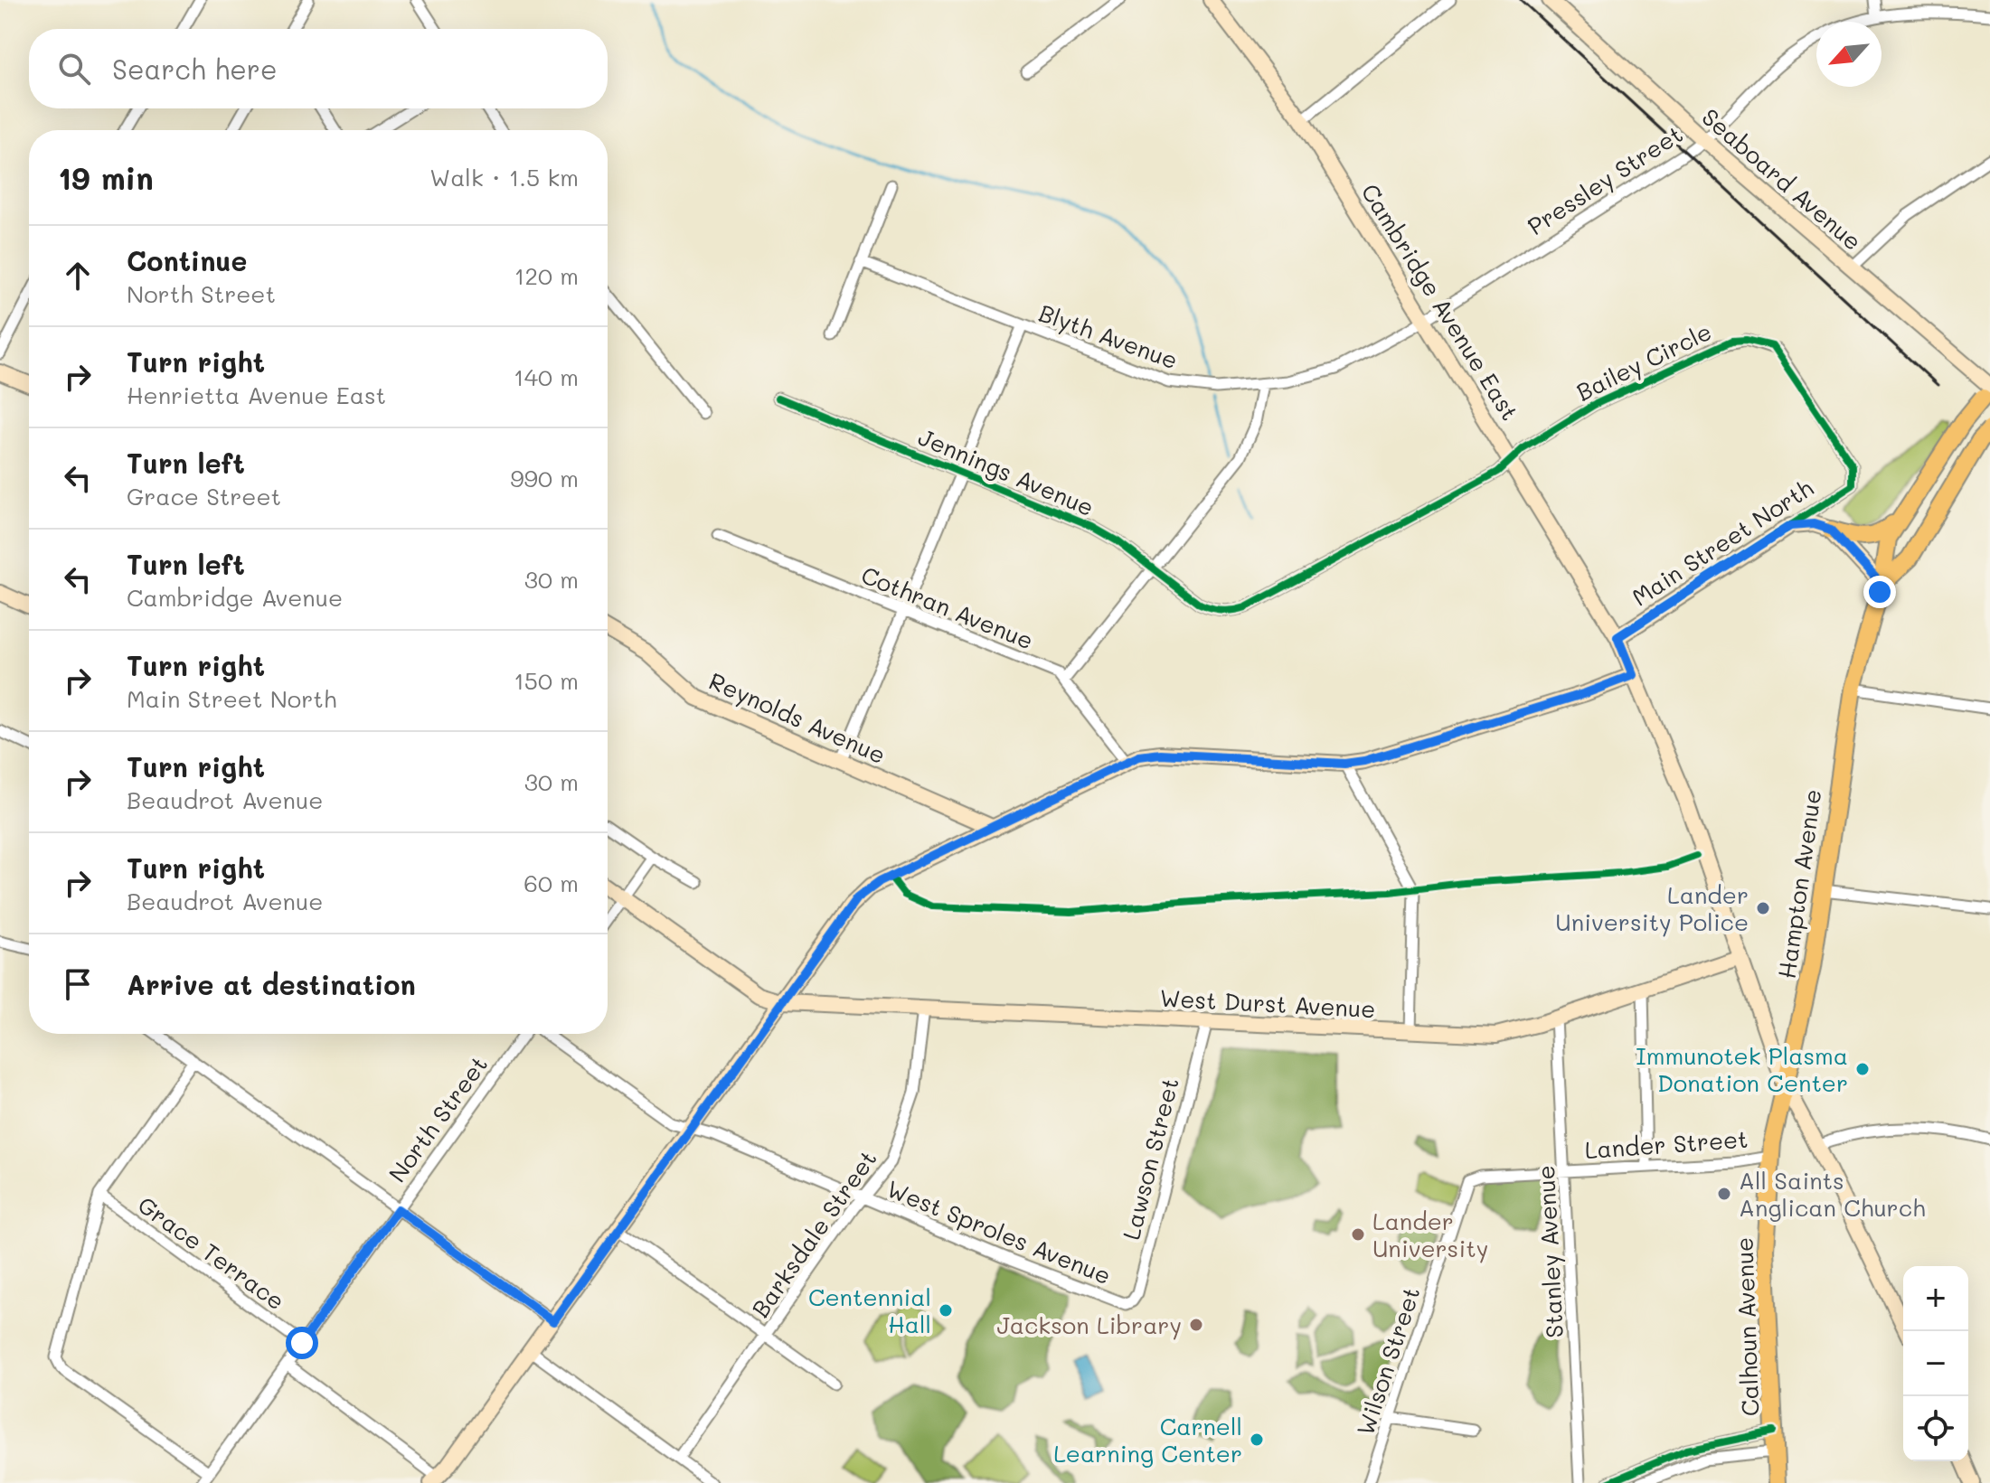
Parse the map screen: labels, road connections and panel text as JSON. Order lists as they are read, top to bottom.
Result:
{
  "streets": {
    "main road": [
      "Seaboard Avenue",
      "Cambridge Avenue East",
      "Main Street North",
      "Reynolds Avenue",
      "Hampton Avenue",
      "West Durst Avenue",
      "Calhoun Avenue"
    ],
    "street": [
      "Pressley Street",
      "Blyth Avenue",
      "Bailey Circle",
      "Jennings Avenue",
      "Cothran Avenue",
      "North Street",
      "Lander Street",
      "Lawson Street",
      "West Sproles Avenue",
      "Barksdale Street",
      "Stanley Avenue",
      "Grace Terrace",
      "Wilson Street"
    ]
  },
  "crossings": [
    ["Seaboard Avenue", "Pressley Street"],
    ["Pressley Street", "Cambridge Avenue East"],
    ["Pressley Street", "Blyth Avenue"],
    ["Cambridge Avenue East", "Blyth Avenue"],
    ["Cambridge Avenue East", "Bailey Circle"],
    ["Cambridge Avenue East", "Jennings Avenue"],
    ["Cambridge Avenue East", "Main Street North"],
    ["Cambridge Avenue East", "Hampton Avenue"],
    ["Cambridge Avenue East", "West Durst Avenue"],
    ["Cambridge Avenue East", "Calhoun Avenue"],
    ["Bailey Circle", "Jennings Avenue"],
    ["Bailey Circle", "Main Street North"],
    ["Hampton Avenue", "Calhoun Avenue"],
    ["West Durst Avenue", "Lawson Street"],
    ["West Durst Avenue", "Barksdale Street"],
    ["West Durst Avenue", "Stanley Avenue"],
    ["North Street", "Grace Terrace"],
    ["Lander Street", "Stanley Avenue"],
    ["Lander Street", "Calhoun Avenue"],
    ["Lander Street", "Wilson Street"],
    ["Lawson Street", "West Sproles Avenue"],
    ["West Sproles Avenue", "Barksdale Street"],
    ["Stanley Avenue", "Wilson Street"]
  ],
  "places": [
    "Lander University Police",
    "Immunotek Plasma Donation Center",
    "All Saints Anglican Church",
    "Lander University",
    "Centennial Hall",
    "Jackson Library",
    "Carnell Learning Center"
  ],
  "north": "bottom left",
  "page": {
    "search": "Search here",
    "heading": ["19 min", "Walk · 1.5 km"],
    "list": [
      ["Continue", "North Street", "120 m"],
      ["Turn right", "Henrietta Avenue East", "140 m"],
      ["Turn left", "Grace Street", "990 m"],
      ["Turn left", "Cambridge Avenue", "30 m"],
      ["Turn right", "Main Street North", "150 m"],
      ["Turn right", "Beaudrot Avenue", "30 m"],
      ["Turn right", "Beaudrot Avenue", "60 m"],
      "Arrive at destination"
    ],
    "map_buttons": ["+", "−"]
  }
}
